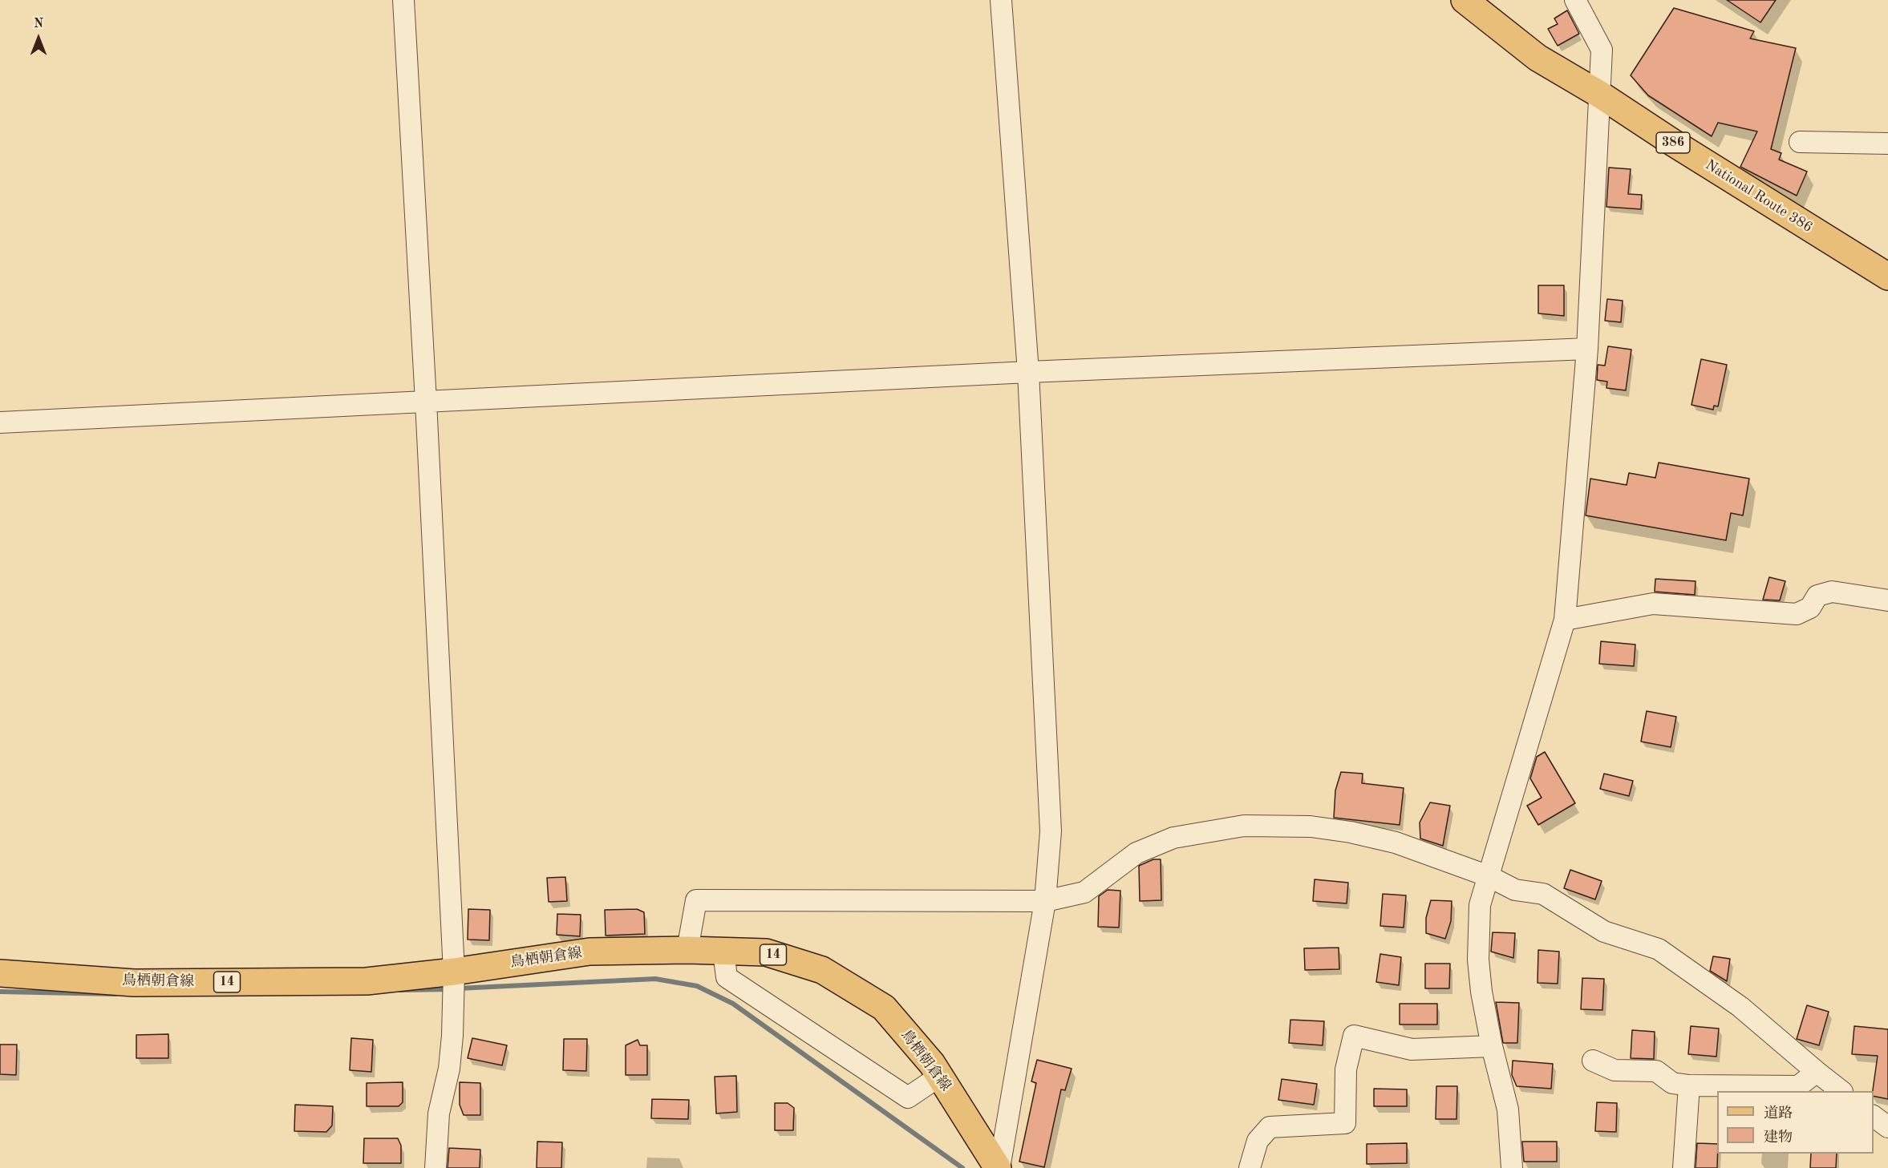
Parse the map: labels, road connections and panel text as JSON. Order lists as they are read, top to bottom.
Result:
{
  "streets": {
    "main road": [
      "386",
      "National Route 386",
      "14",
      "鳥栖朝倉線"
    ]
  },
  "legend": ["道路", "建物"],
  "north": "top"
}
